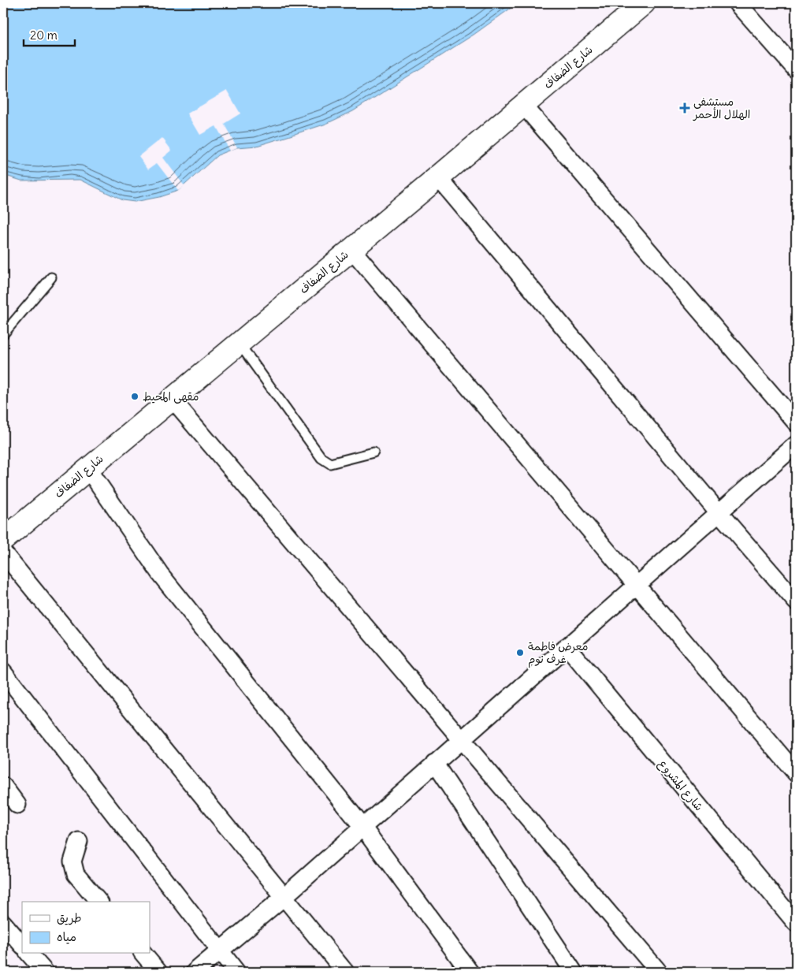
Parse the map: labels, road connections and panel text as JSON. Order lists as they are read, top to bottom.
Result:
{
  "streets": {
    "street": ["شارع الضفاف", "شارع المشروع"]
  },
  "places": {
    "health": ["مستشفى الهلال الأحمر"],
    "other": ["مقهى المحيط", "معرض فاطمة غرف نوم"]
  },
  "legend": ["طريق", "مياه"],
  "scale_bar": "20 m"
}
